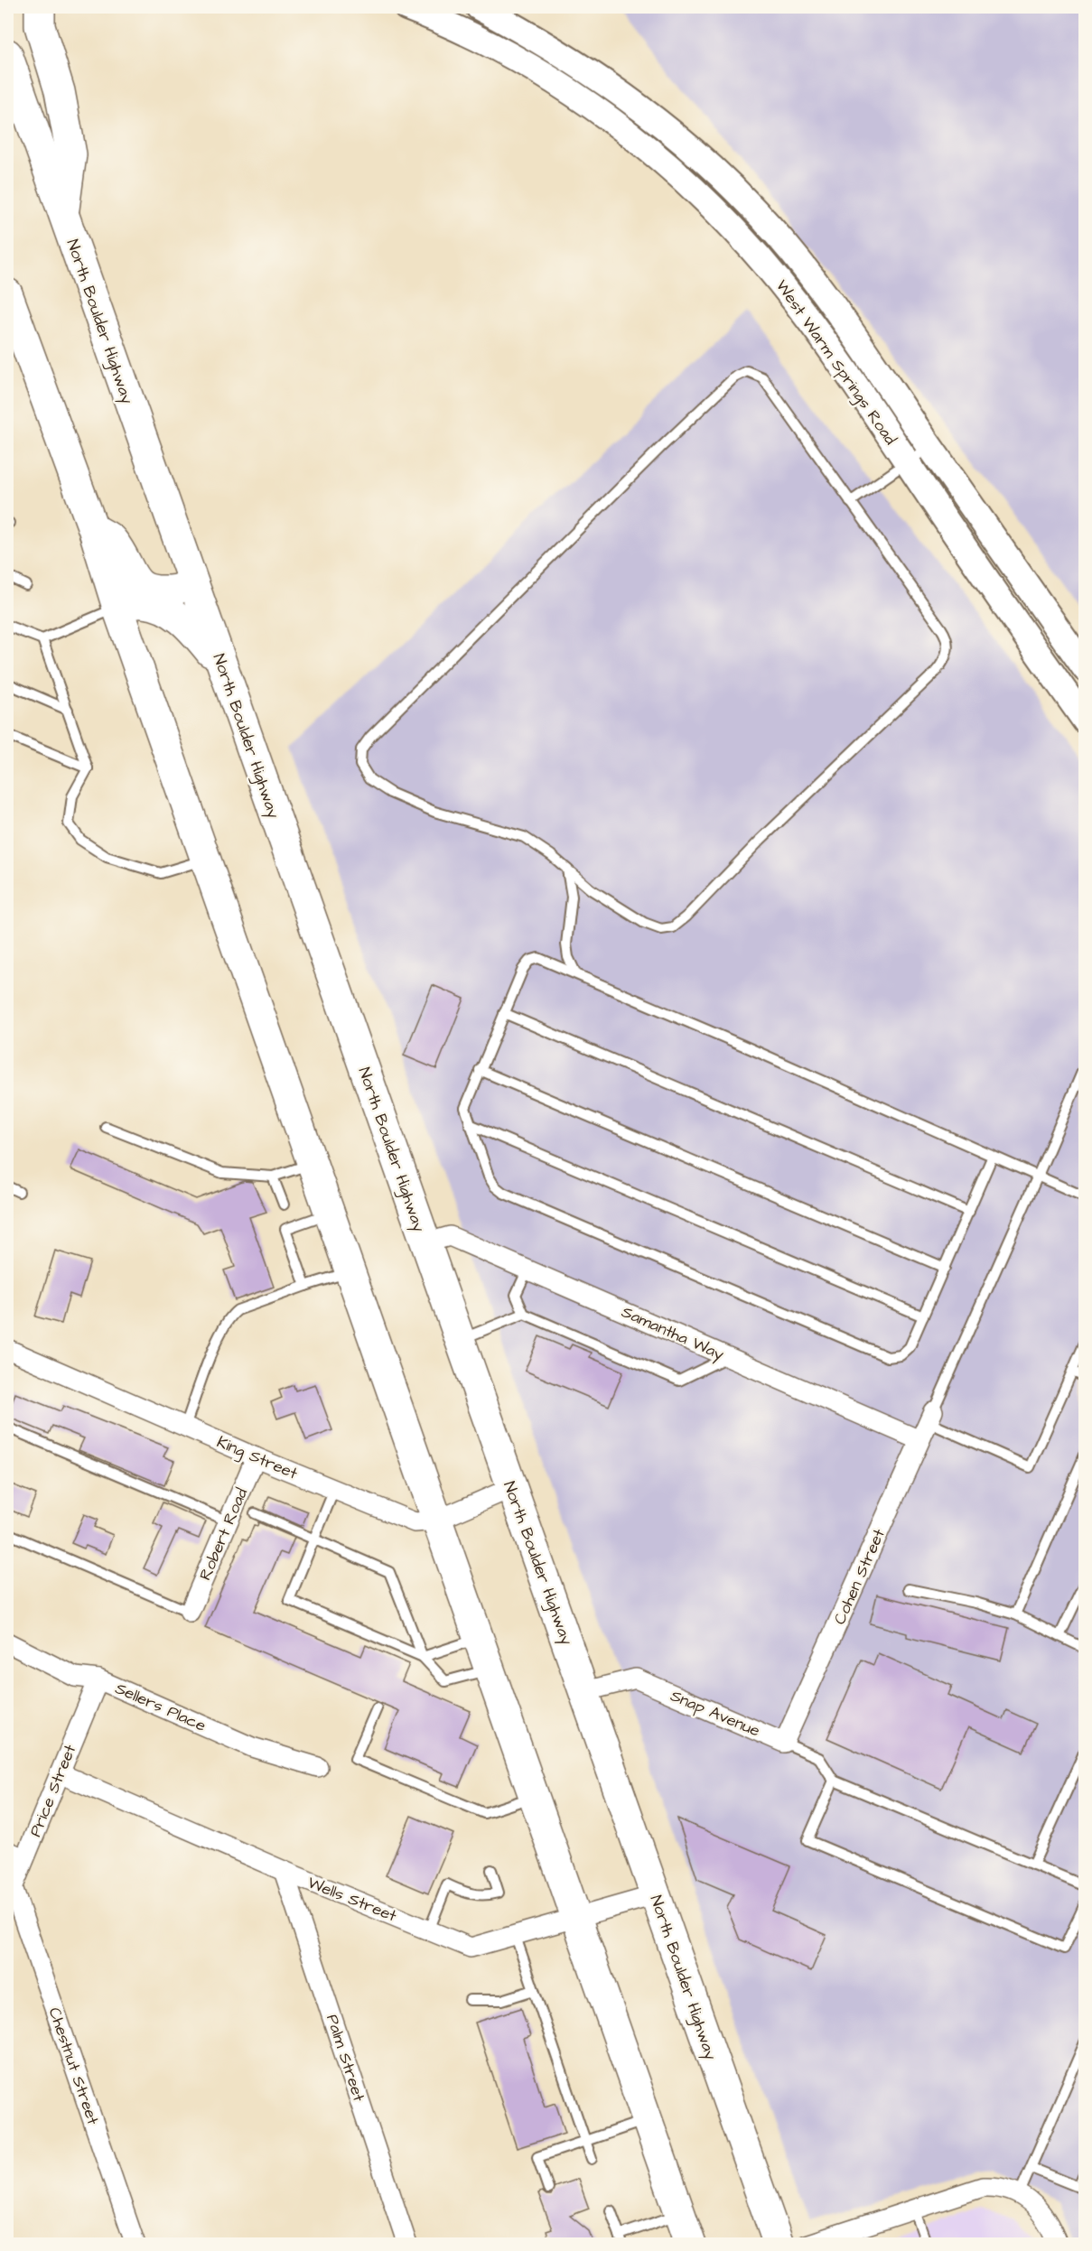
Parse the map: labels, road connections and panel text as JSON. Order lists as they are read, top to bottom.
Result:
{
  "streets": {
    "main road": ["North Boulder Highway", "West Warm Springs Road"],
    "street": [
      "Samantha Way",
      "King Street",
      "Robert Road",
      "Cohen Street",
      "Sellers Place",
      "Snap Avenue",
      "Price Street",
      "Wells Street",
      "Palm Street",
      "Chestnut Street"
    ]
  },
  "crossings": [
    ["North Boulder Highway", "Samantha Way"],
    ["North Boulder Highway", "King Street"],
    ["North Boulder Highway", "Snap Avenue"],
    ["North Boulder Highway", "Wells Street"],
    ["Samantha Way", "Cohen Street"],
    ["King Street", "Robert Road"],
    ["Cohen Street", "Snap Avenue"],
    ["Sellers Place", "Price Street"],
    ["Price Street", "Wells Street"],
    ["Price Street", "Chestnut Street"],
    ["Wells Street", "Palm Street"]
  ]
}
